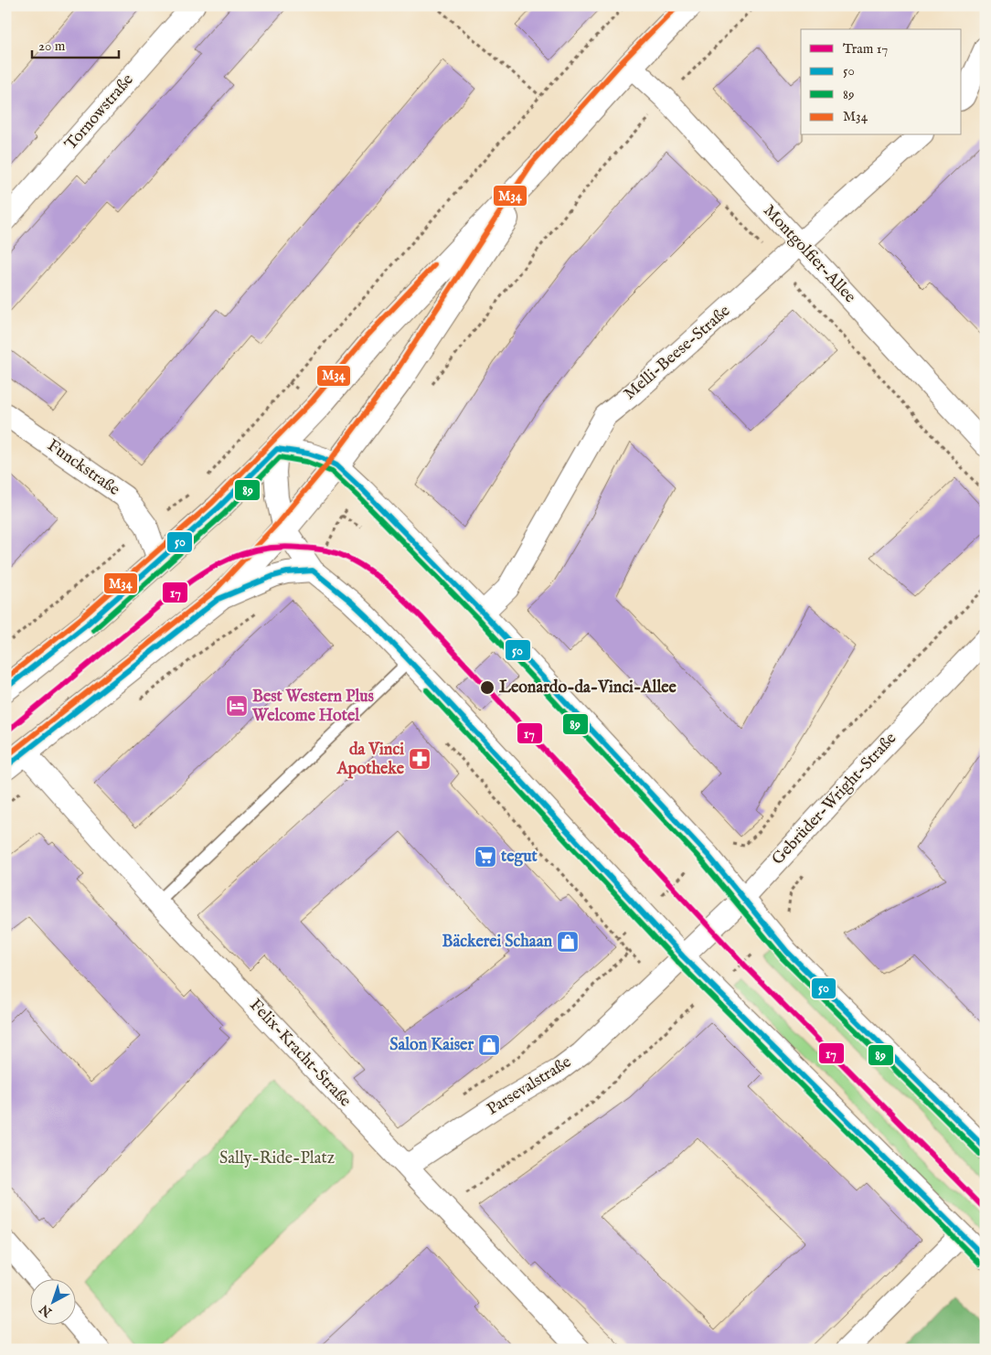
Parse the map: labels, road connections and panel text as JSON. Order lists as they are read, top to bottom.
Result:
{
  "streets": {
    "street": [
      "Tornowstraße",
      "Montgolfier-Allee",
      "Melli-Beese-Straße",
      "Funckstraße",
      "Gebrüder-Wright-Straße",
      "Felix-Kracht-Straße",
      "Parsevalstraße"
    ]
  },
  "crossings": [
    ["Montgolfier-Allee", "Melli-Beese-Straße"],
    ["Gebrüder-Wright-Straße", "Parsevalstraße"],
    ["Felix-Kracht-Straße", "Parsevalstraße"]
  ],
  "parks": ["Sally-Ride-Platz"],
  "places": {
    "other": ["Leonardo-da-Vinci-Allee"],
    "hotel": ["Best Western Plus Welcome Hotel"],
    "pharmacy": ["da Vinci Apotheke"],
    "supermarket": ["tegut"],
    "shop": ["Bäckerei Schaan", "Salon Kaiser"]
  },
  "lines": [
    "transit line M34",
    "transit line 50",
    "transit line 89",
    "tram line 17"
  ],
  "legend": [
    "Tram 17",
    "50",
    "89",
    "M34"
  ],
  "scale_bar": "20 m",
  "north": "bottom left"
}
